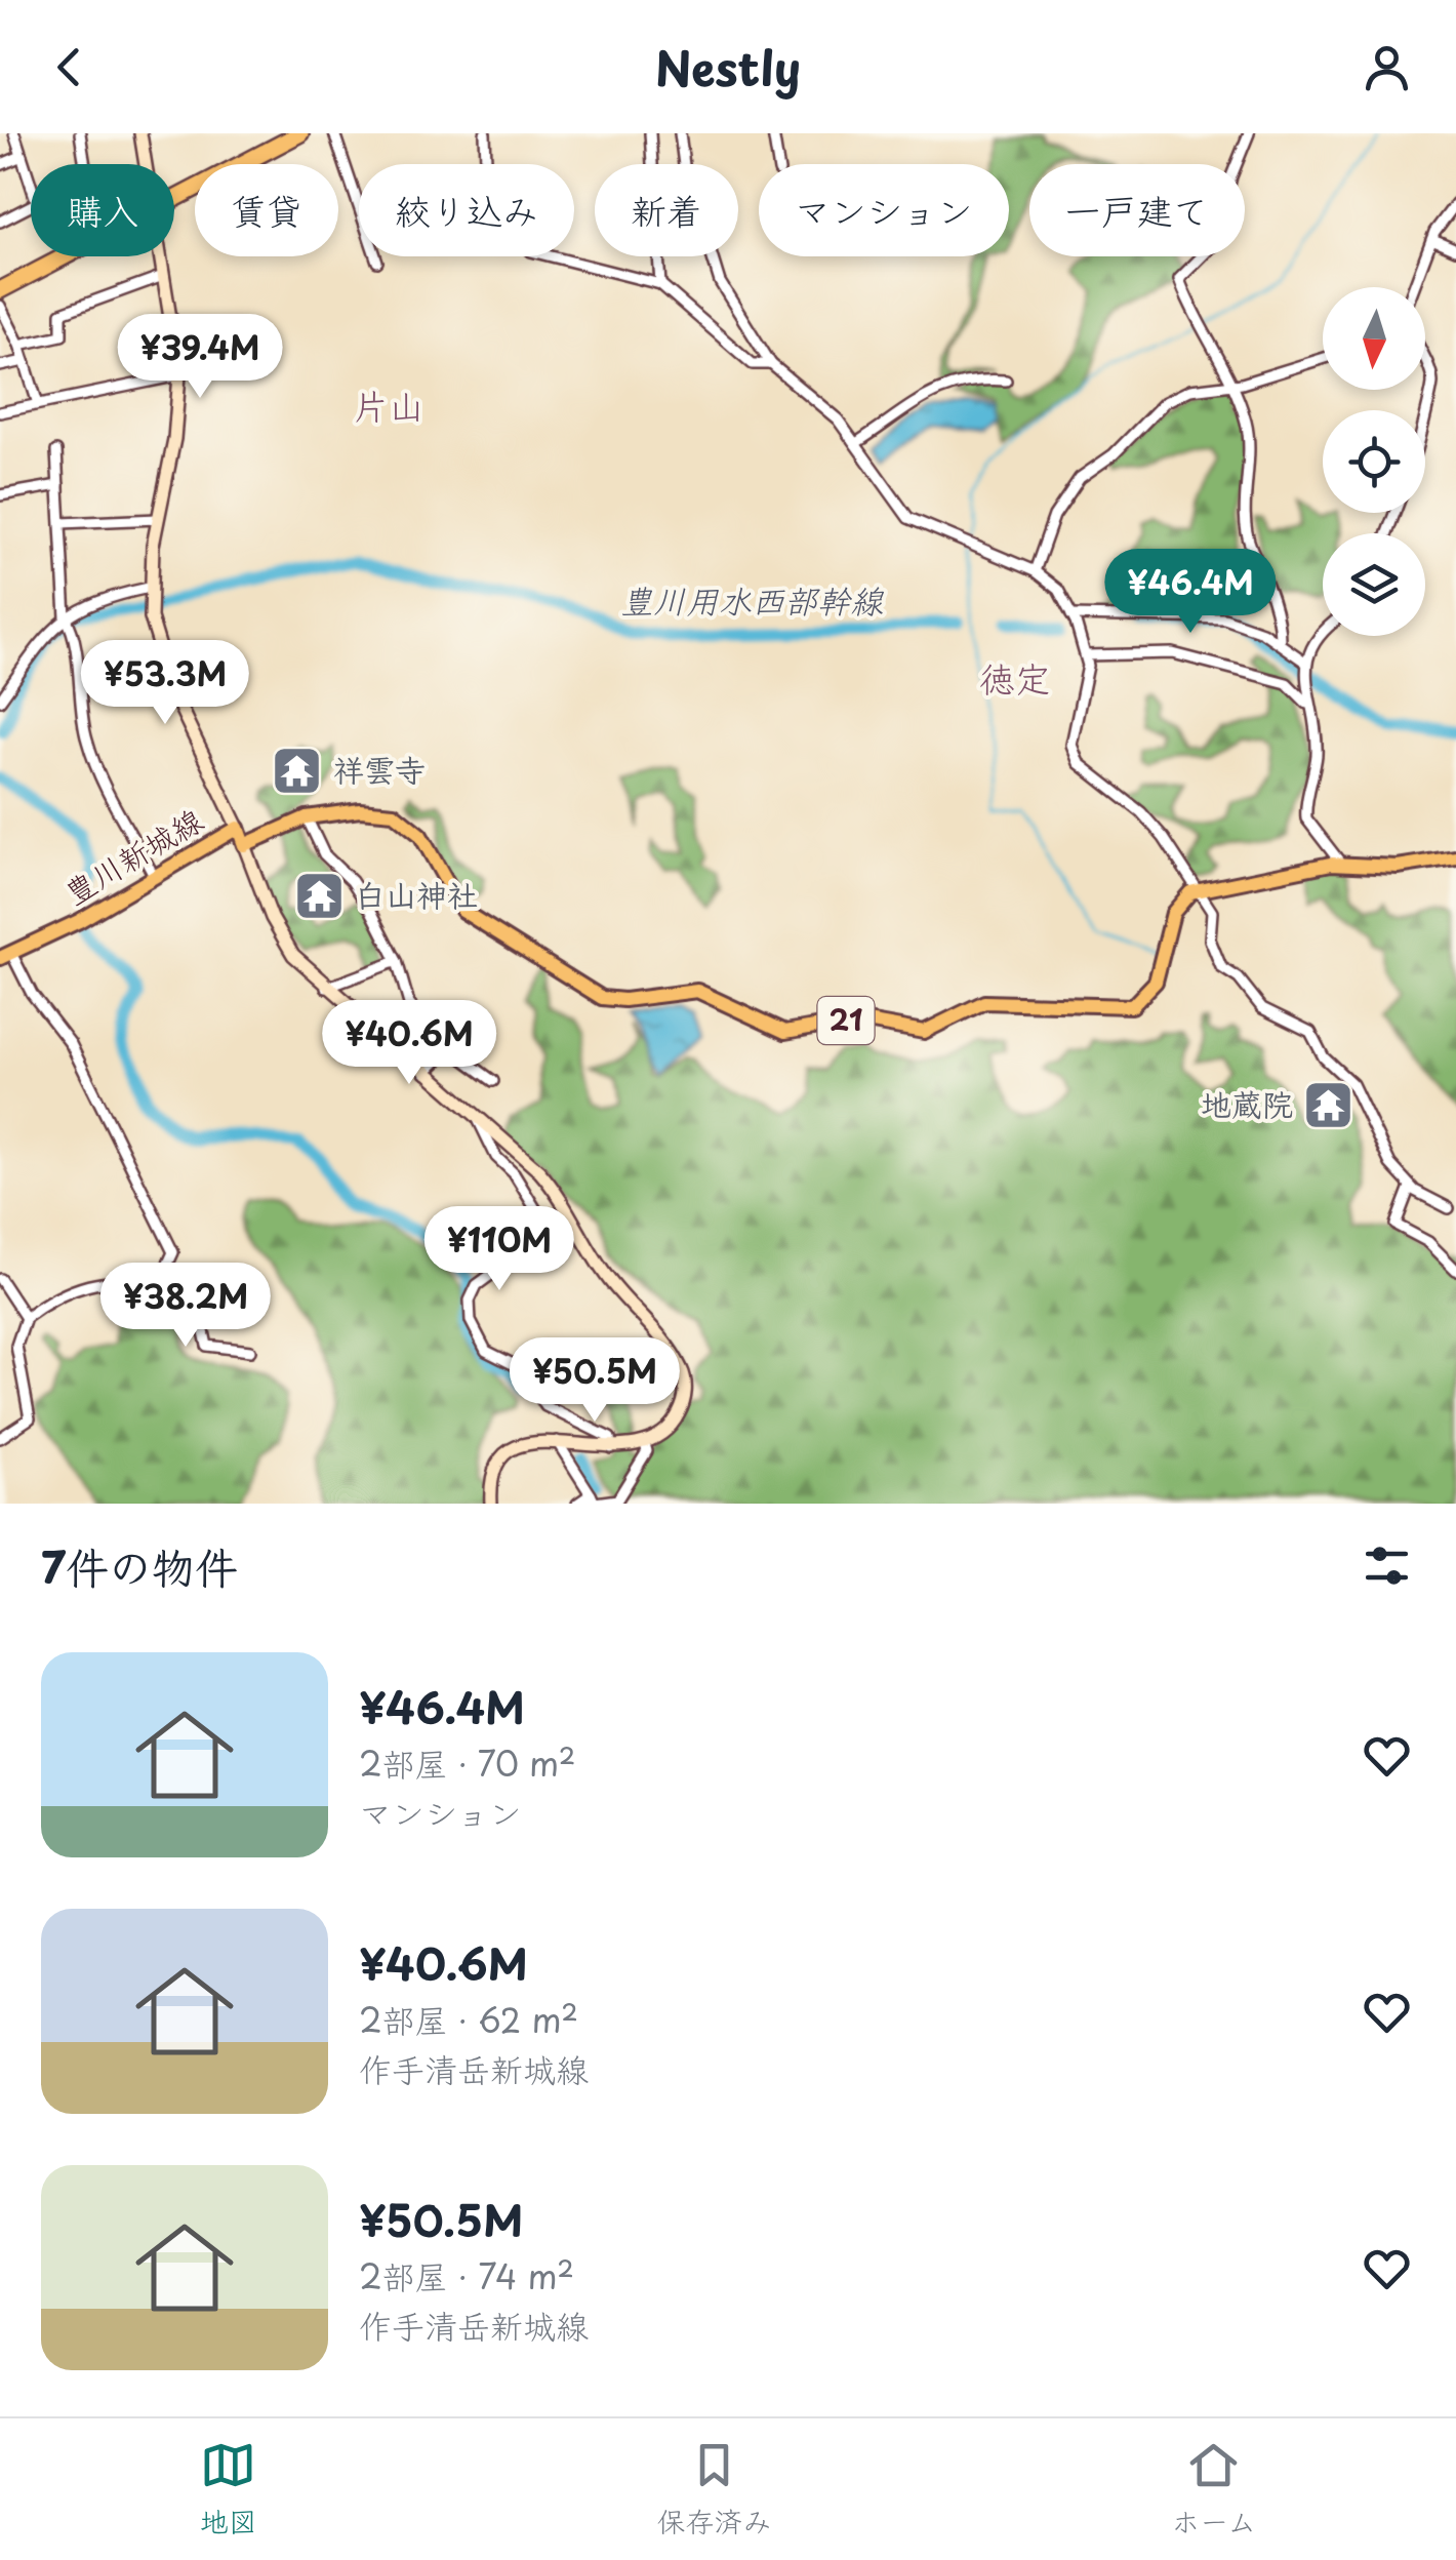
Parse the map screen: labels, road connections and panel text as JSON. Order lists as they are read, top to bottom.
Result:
{
  "streets": {
    "main road": ["豊川新城線", "21"]
  },
  "districts": ["片山", "徳定"],
  "water": ["豊川用水西部幹線"],
  "places": {
    "temple": ["祥雲寺", "白山神社", "地蔵院"]
  },
  "north": "bottom",
  "page": {
    "header": "Nestly",
    "chip": [
      "購入",
      "賃貸",
      "絞り込み",
      "新着",
      "マンション",
      "一戸建て"
    ],
    "price": [
      "¥39.4M",
      "¥46.4M",
      "¥53.3M",
      "¥40.6M",
      "¥110M",
      "¥38.2M",
      "¥50.5M"
    ],
    "heading": "7件の物件",
    "list": [
      {
        "name": "¥46.4M",
        "note": "2部屋 · 70 m² · マンション"
      },
      {
        "name": "¥40.6M",
        "note": "2部屋 · 62 m² · 作手清岳新城線"
      },
      {
        "name": "¥50.5M",
        "note": "2部屋 · 74 m² · 作手清岳新城線"
      }
    ],
    "tabs": ["地図", "保存済み", "ホーム"]
  }
}
